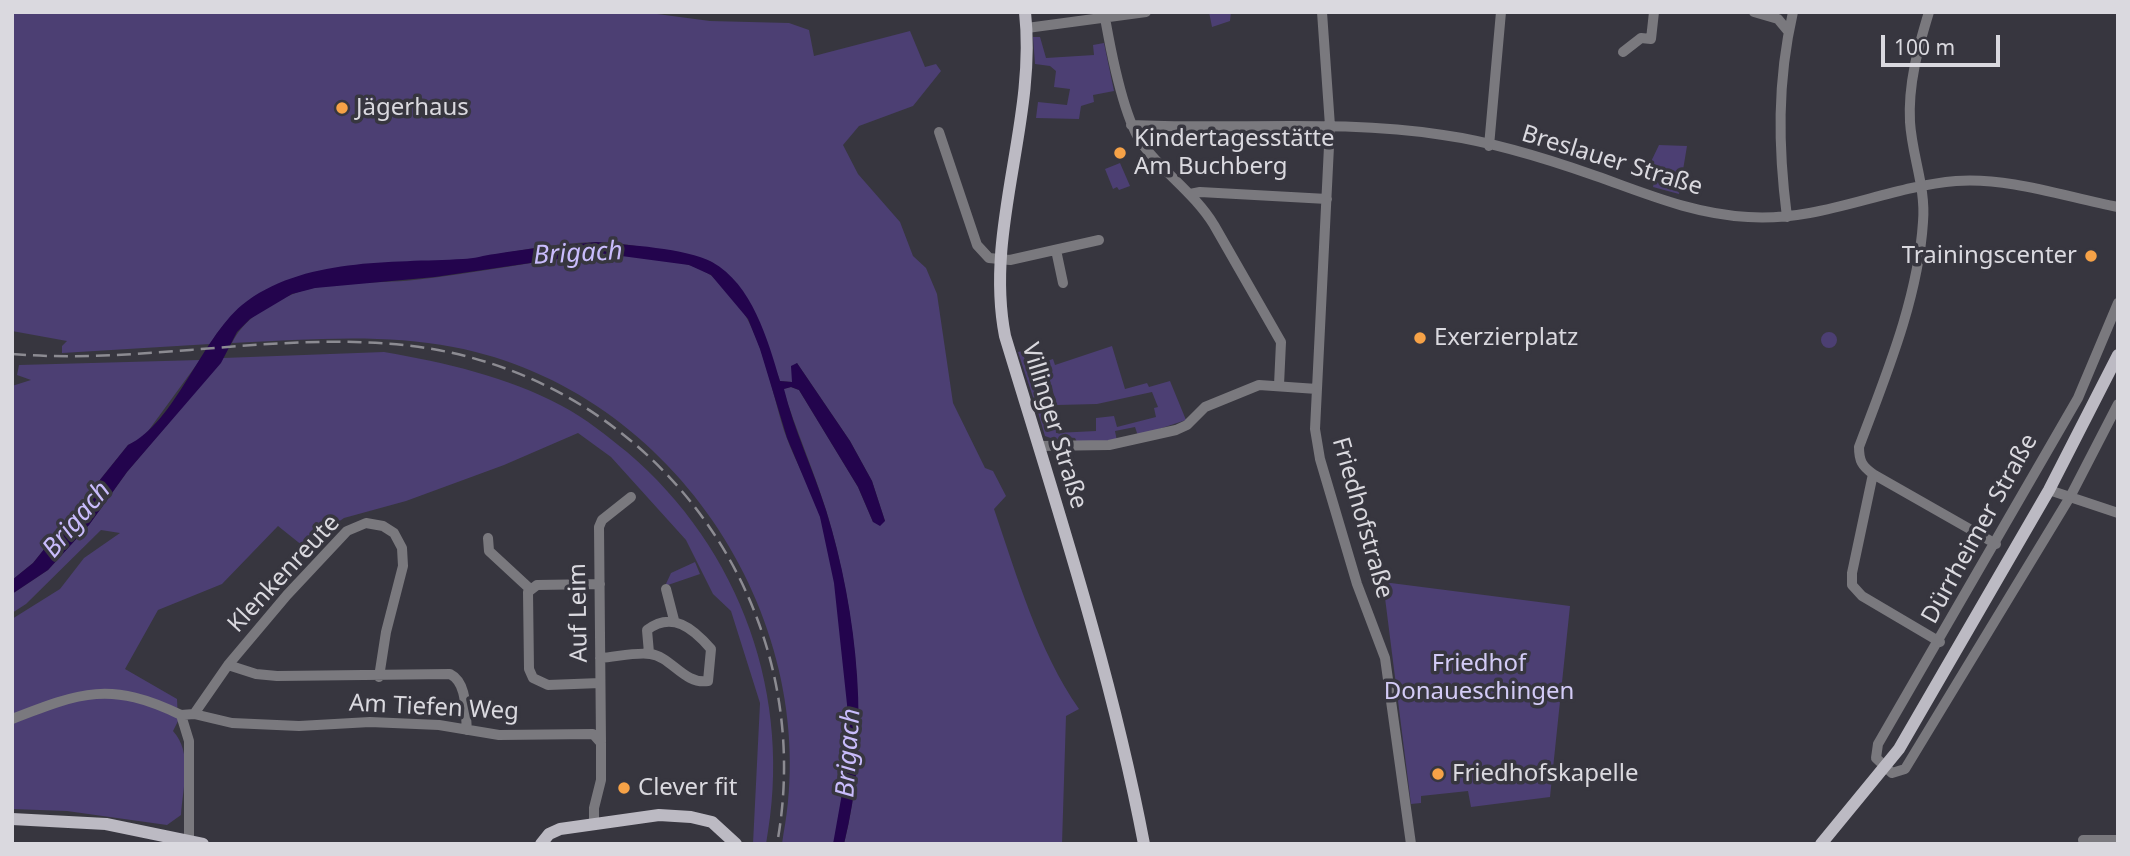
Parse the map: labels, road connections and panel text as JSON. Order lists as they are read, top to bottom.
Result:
{
  "streets": {
    "main road": ["Villinger Straße", "Dürrheimer Straße"],
    "street": [
      "Breslauer Straße",
      "Friedhofstraße",
      "Klenkenreute",
      "Auf Leim",
      "Am Tiefen Weg"
    ]
  },
  "crossings": [
    ["Breslauer Straße", "Friedhofstraße"],
    ["Klenkenreute", "Am Tiefen Weg"],
    ["Auf Leim", "Am Tiefen Weg"]
  ],
  "water": ["Brigach"],
  "parks": ["Friedhof Donaueschingen"],
  "places": [
    "Jägerhaus",
    "Kindertagesstätte Am Buchberg",
    "Trainingscenter",
    "Exerzierplatz",
    "Friedhofskapelle",
    "Clever fit"
  ],
  "scale_bar": "100 m"
}
